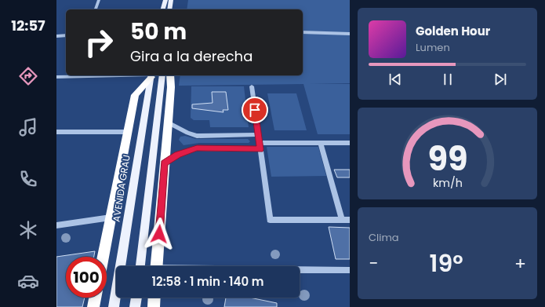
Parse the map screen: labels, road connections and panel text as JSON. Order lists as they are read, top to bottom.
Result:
{
  "streets": {
    "main road": ["AVENIDA GRAU"]
  },
  "page": {
    "tabs": "12:57",
    "turn": ["50 m", "Gira a la derecha"],
    "song": ["Golden Hour", "Lumen"],
    "tile": "Clima",
    "heat": ["−", "19°", "+"],
    "limit": "100",
    "trip": "12:58 · 1 min · 140 m",
    "gauge": ["99", "km/h"]
  }
}
